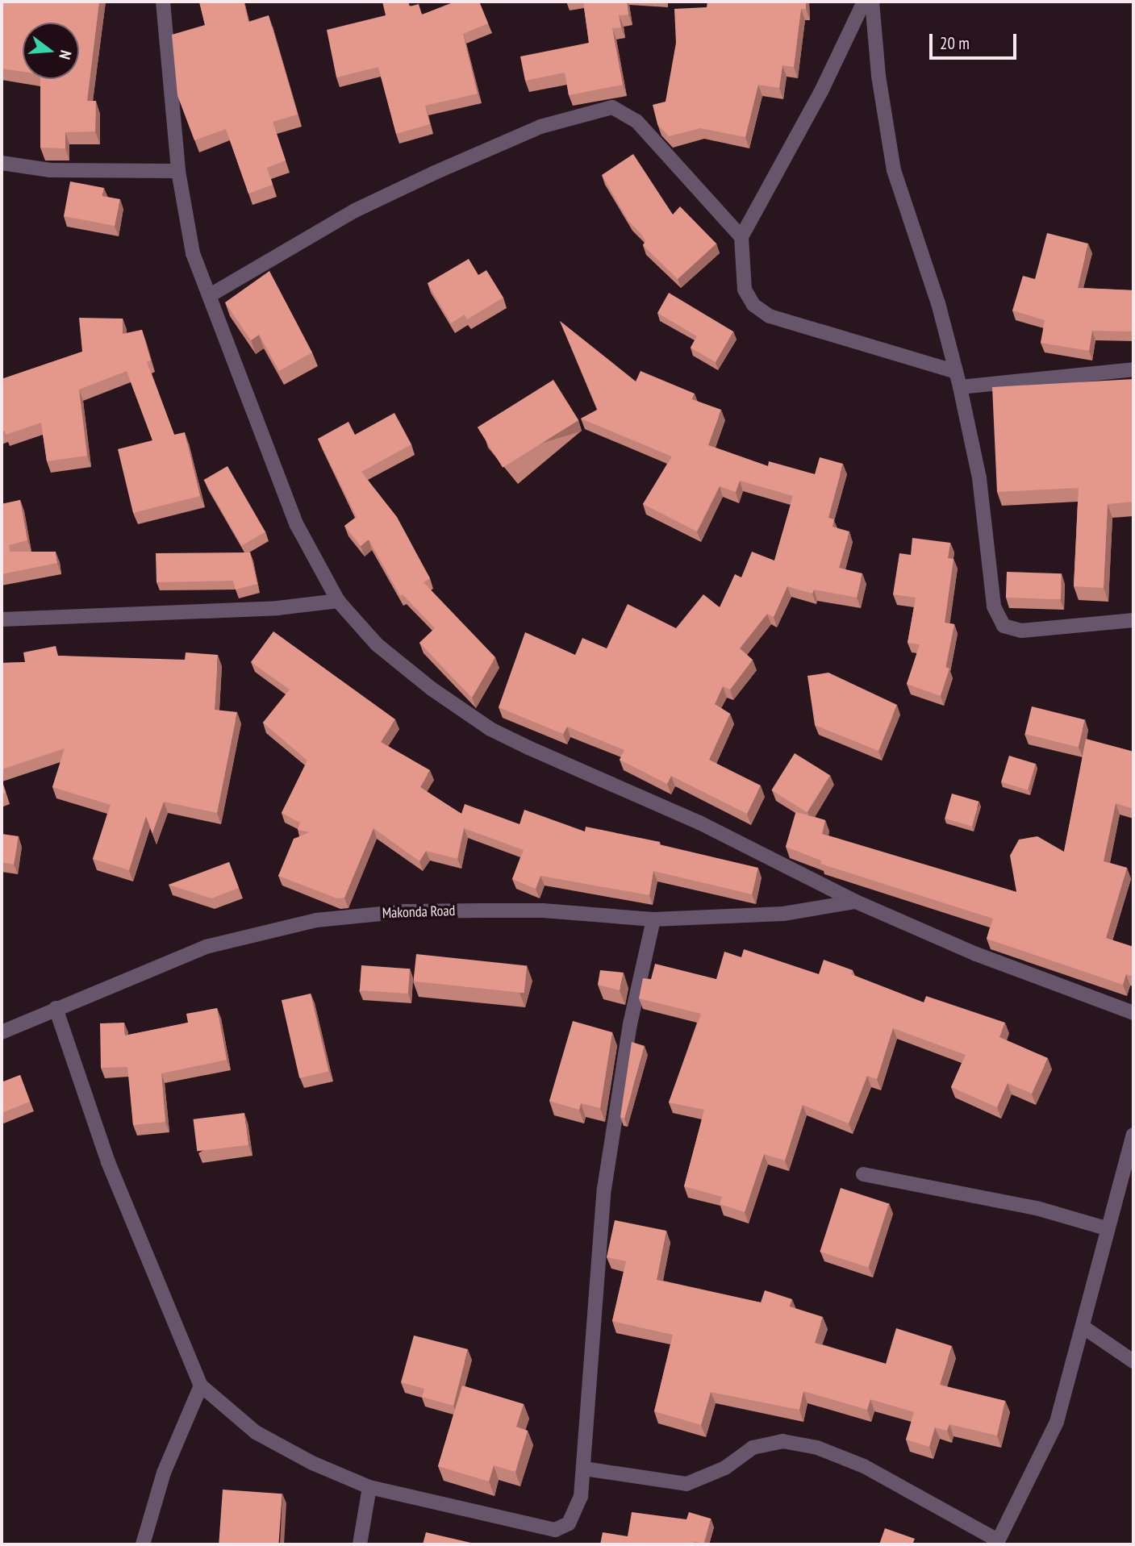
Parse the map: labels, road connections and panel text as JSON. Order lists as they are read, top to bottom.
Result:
{
  "streets": {
    "street": ["Makonda Road"]
  },
  "scale_bar": "20 m",
  "north": "right"
}
